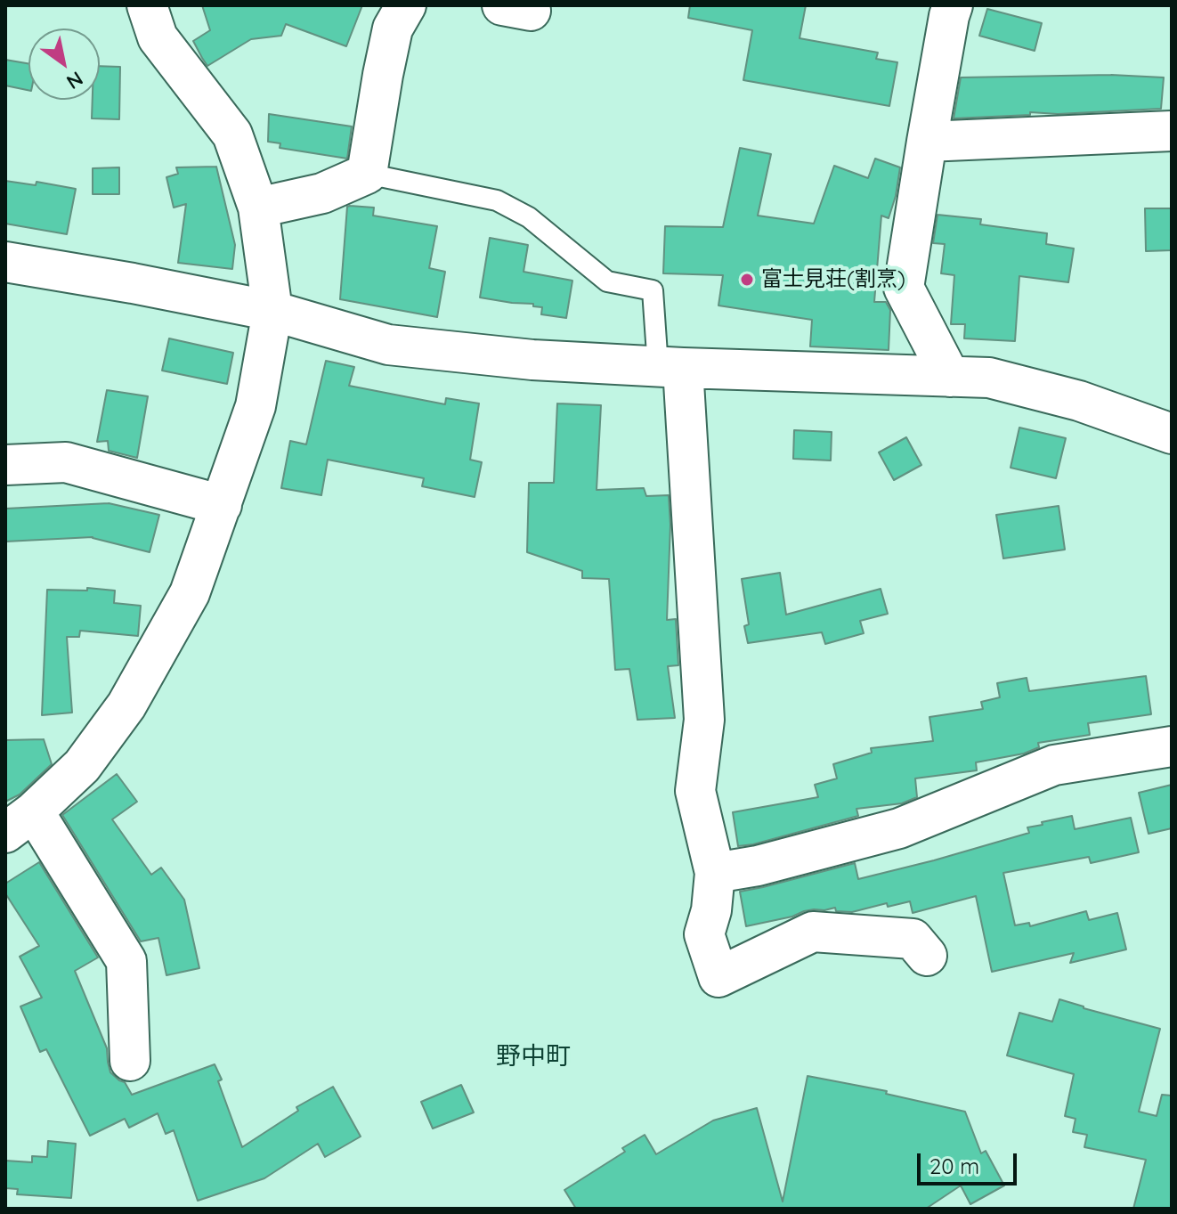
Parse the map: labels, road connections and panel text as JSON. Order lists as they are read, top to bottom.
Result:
{
  "districts": ["野中町"],
  "places": ["富士見荘(割烹)"],
  "scale_bar": "20 m",
  "north": "bottom right"
}
